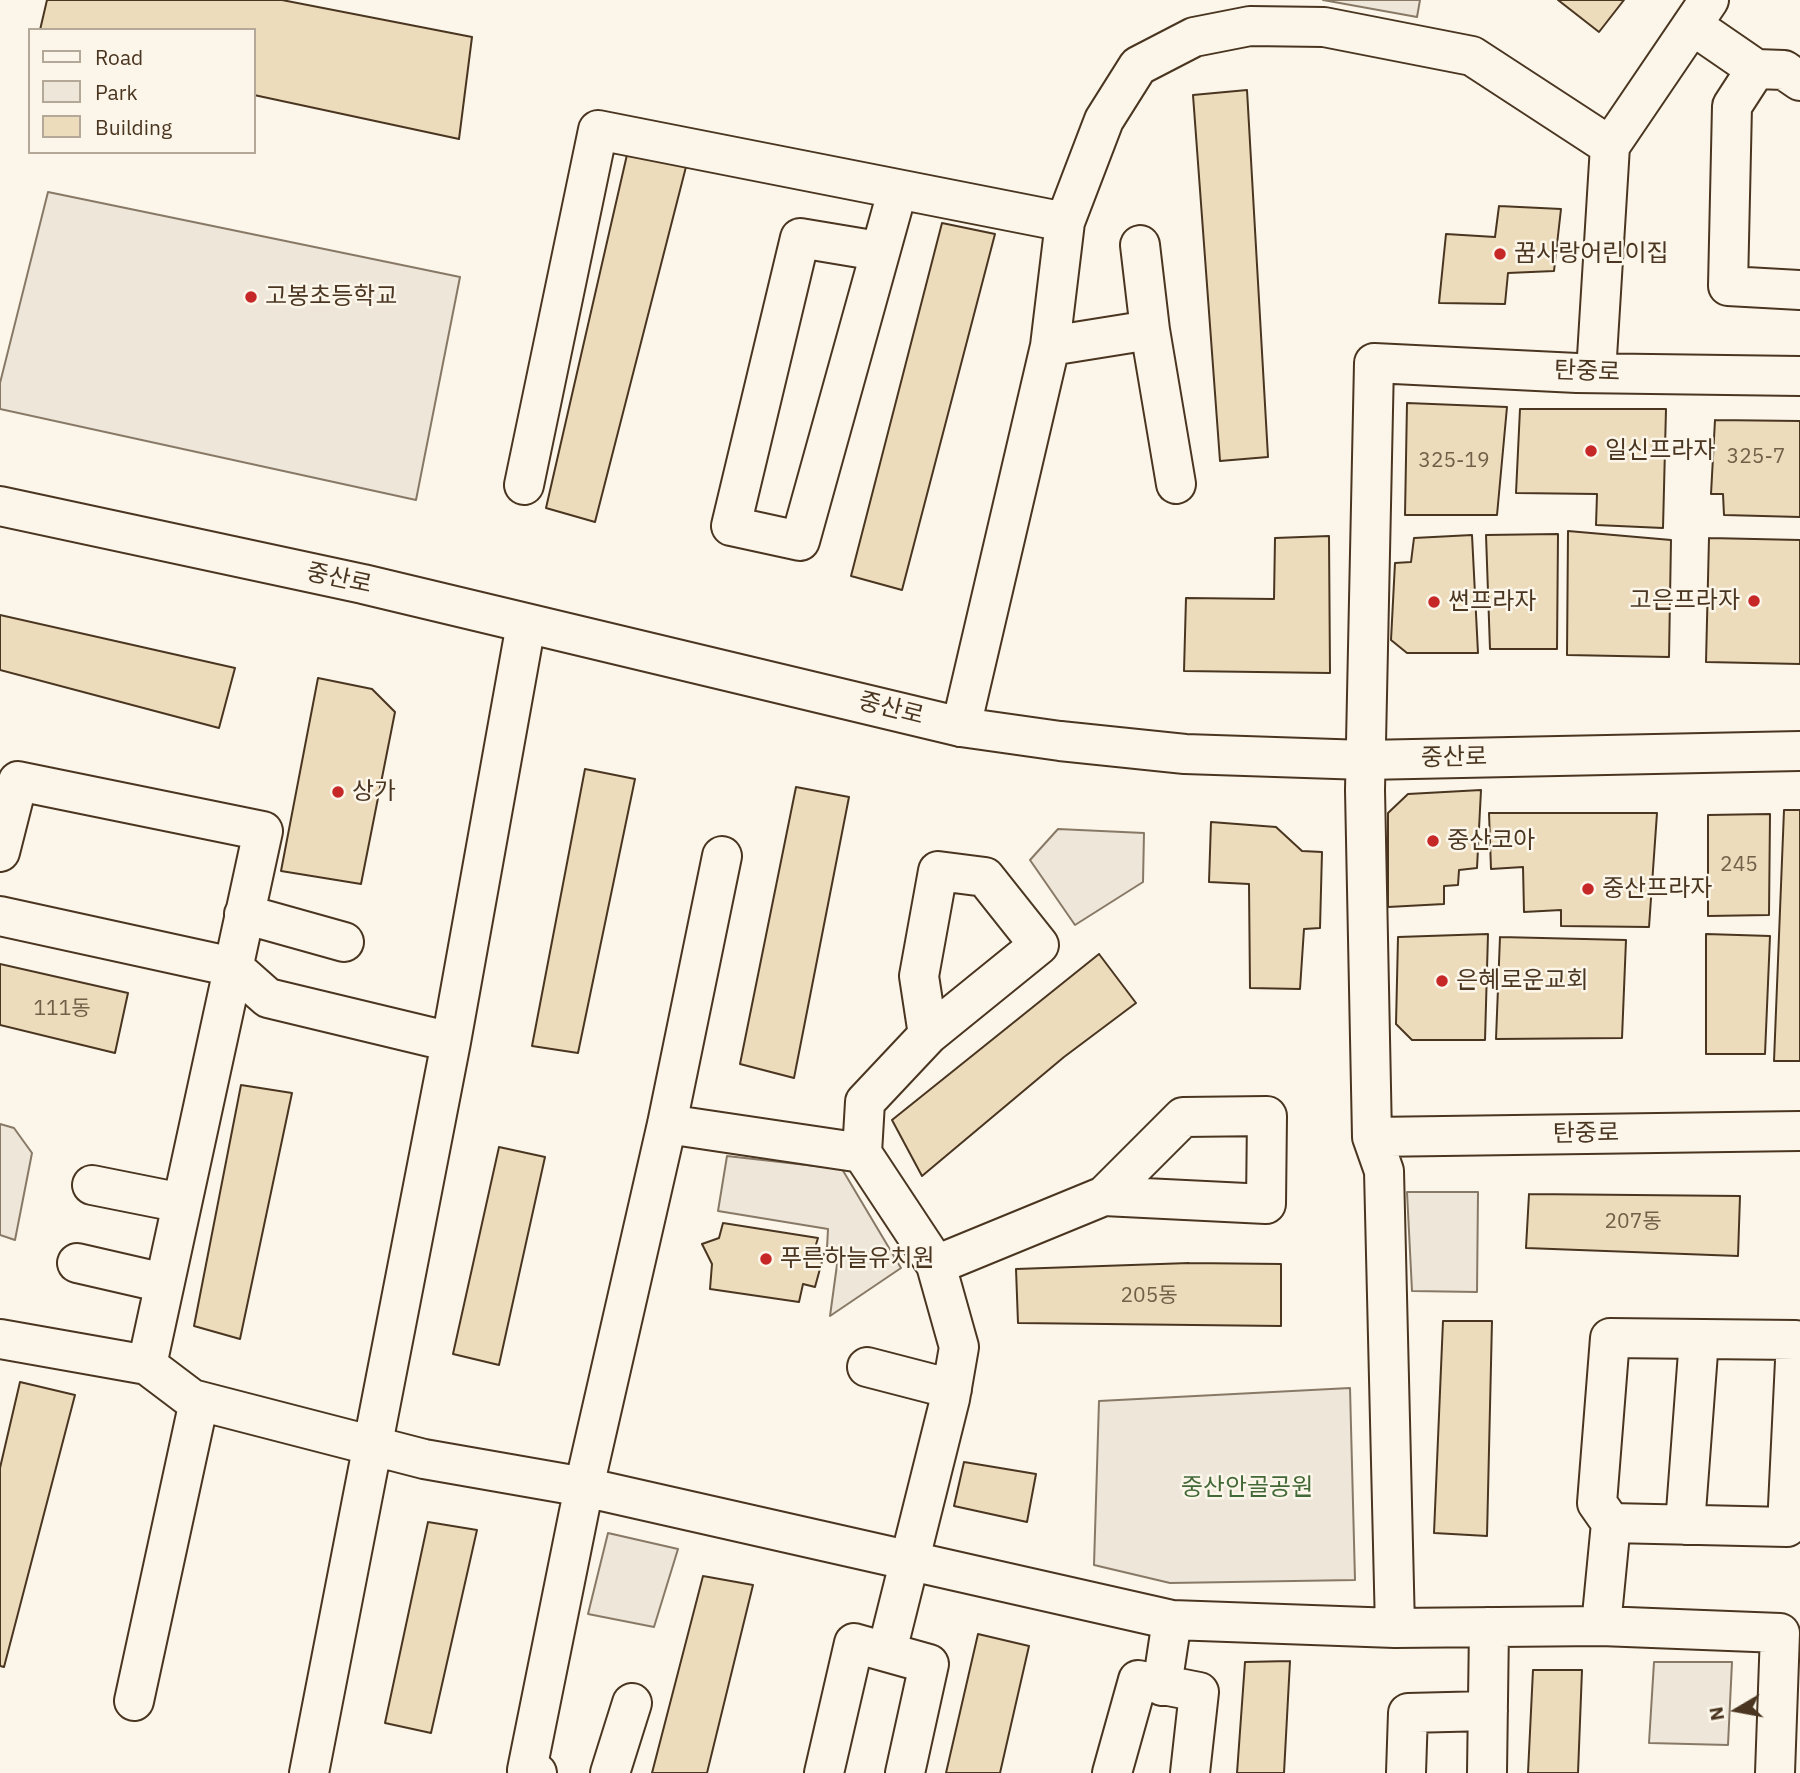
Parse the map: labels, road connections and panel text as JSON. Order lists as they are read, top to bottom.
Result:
{
  "streets": {
    "street": ["탄중로", "중산로"]
  },
  "crossings": [
    ["탄중로", "중산로"]
  ],
  "parks": ["중산안골공원"],
  "places": [
    "꿈사랑어린이집",
    "고봉초등학교",
    "일신프라자",
    "고은프라자",
    "썬프라자",
    "상가",
    "중산코아",
    "중산프라자",
    "은혜로운교회",
    "푸른하늘유치원"
  ],
  "house_numbers": [
    "325-7",
    "325-19",
    "245",
    "111동",
    "207동",
    "205동"
  ],
  "legend": ["Road", "Park", "Building"],
  "north": "left"
}
